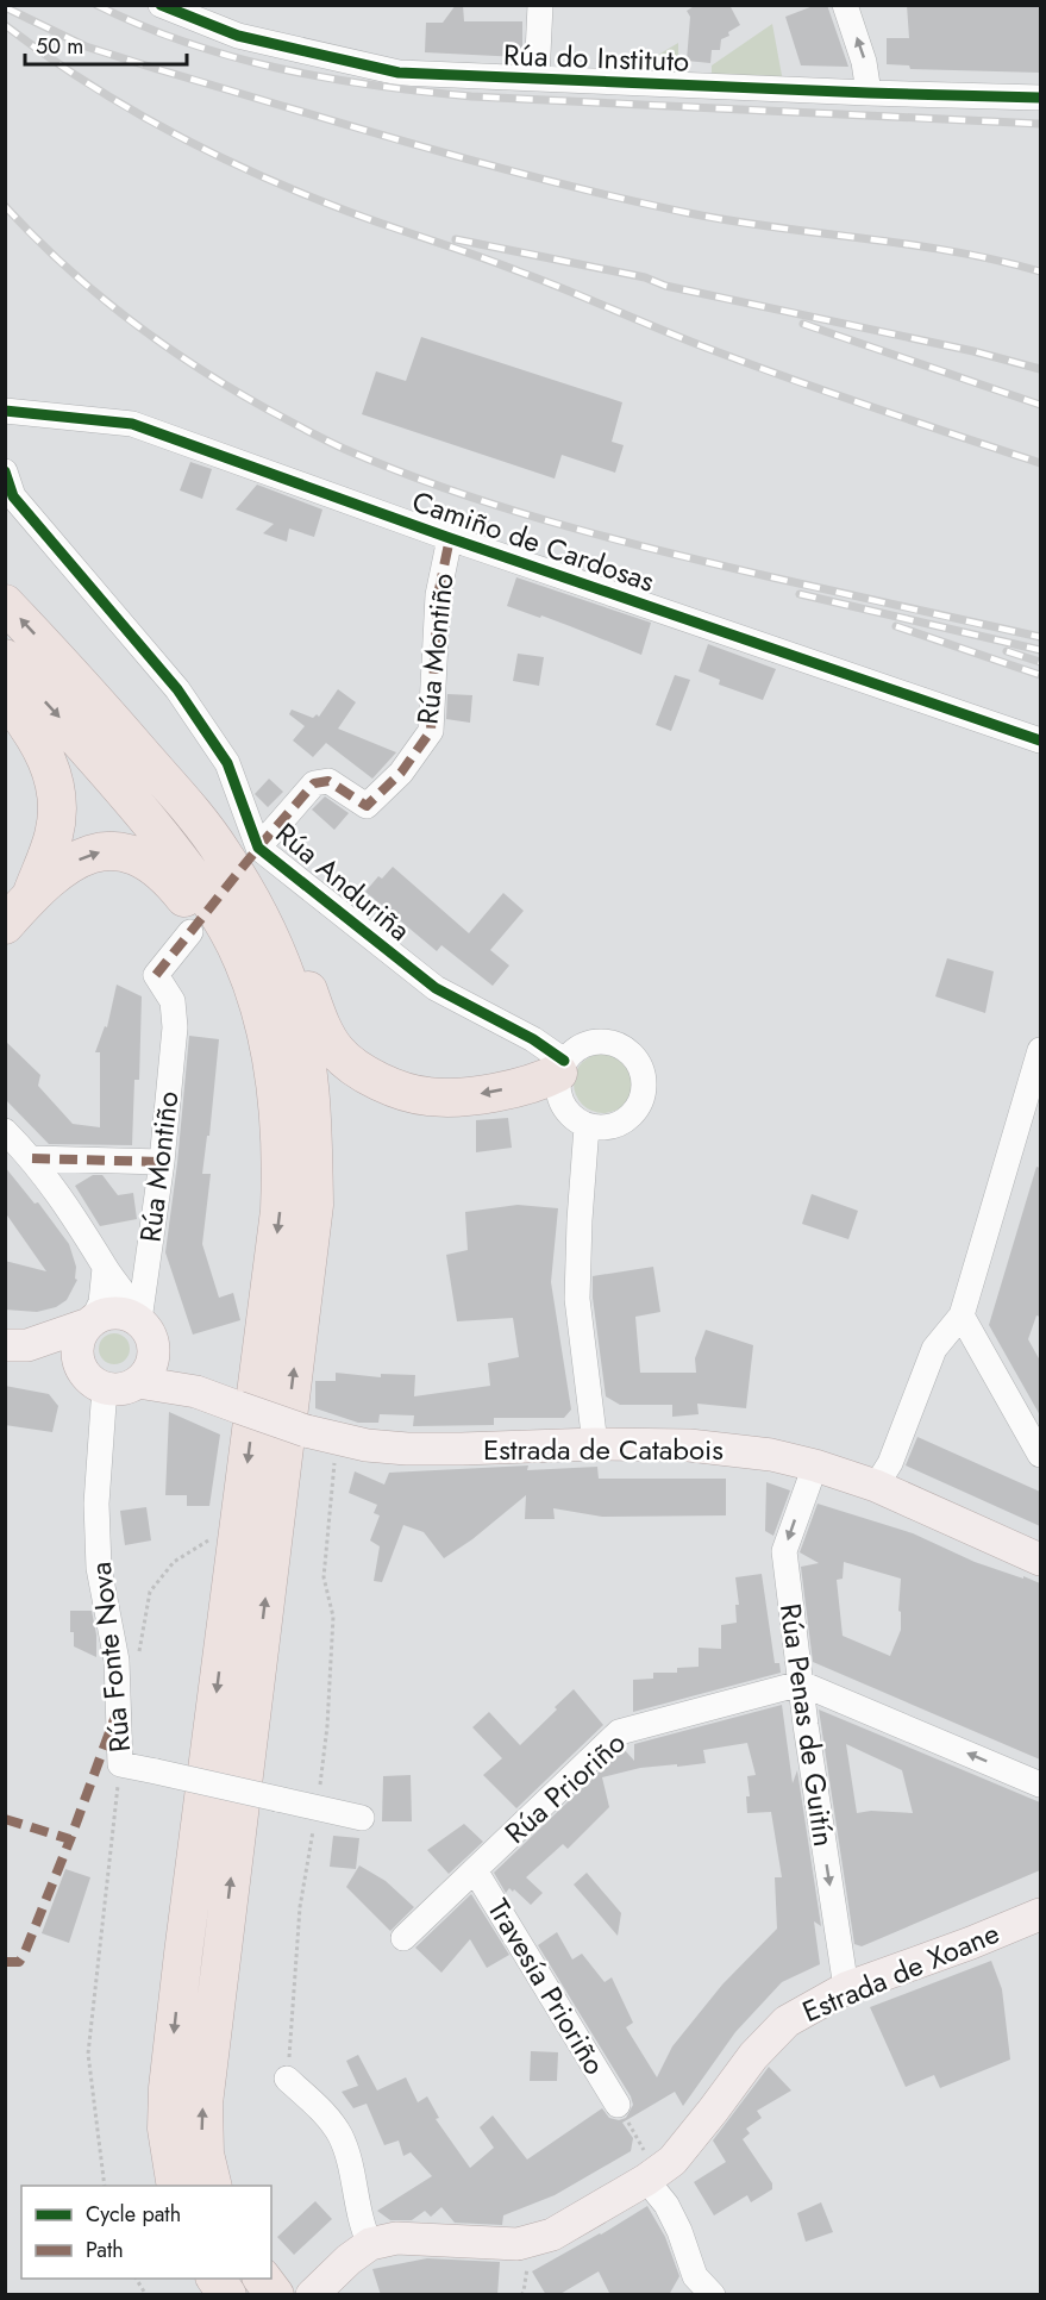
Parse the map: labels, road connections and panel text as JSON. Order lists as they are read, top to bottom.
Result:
{
  "streets": {
    "main road": ["Estrada de Catabois", "Estrada de Xoane"],
    "street": [
      "Rúa do Instituto",
      "Camiño de Cardosas",
      "Rúa Montiño",
      "Rúa Anduriña",
      "Rúa Fonte Nova",
      "Rúa Penas de Guitín",
      "Rúa Prioriño",
      "Travesía Prioriño"
    ]
  },
  "crossings": [
    ["Camiño de Cardosas", "Rúa Montiño"],
    ["Rúa Montiño", "Rúa Anduriña"],
    ["Rúa Montiño", "Estrada de Catabois"],
    ["Rúa Montiño", "Rúa Fonte Nova"],
    ["Estrada de Catabois", "Rúa Fonte Nova"],
    ["Estrada de Catabois", "Rúa Penas de Guitín"],
    ["Rúa Penas de Guitín", "Rúa Prioriño"],
    ["Rúa Penas de Guitín", "Estrada de Xoane"],
    ["Rúa Prioriño", "Travesía Prioriño"]
  ],
  "one_way": ["Rúa Penas de Guitín"],
  "legend": ["Cycle path", "Path"],
  "scale_bar": "50 m"
}
